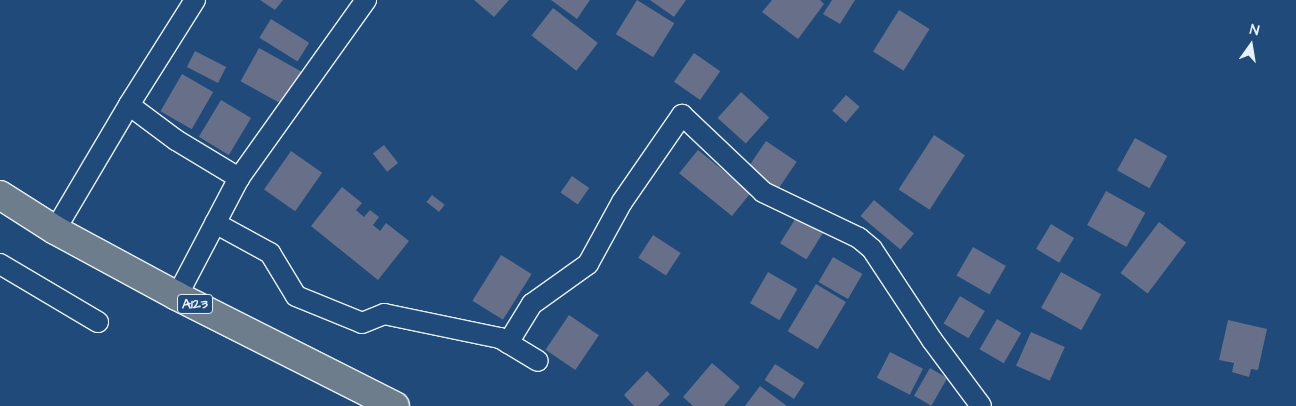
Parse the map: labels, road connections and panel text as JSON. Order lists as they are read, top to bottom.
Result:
{
  "streets": {
    "highway": ["A123"]
  },
  "north": "top"
}
